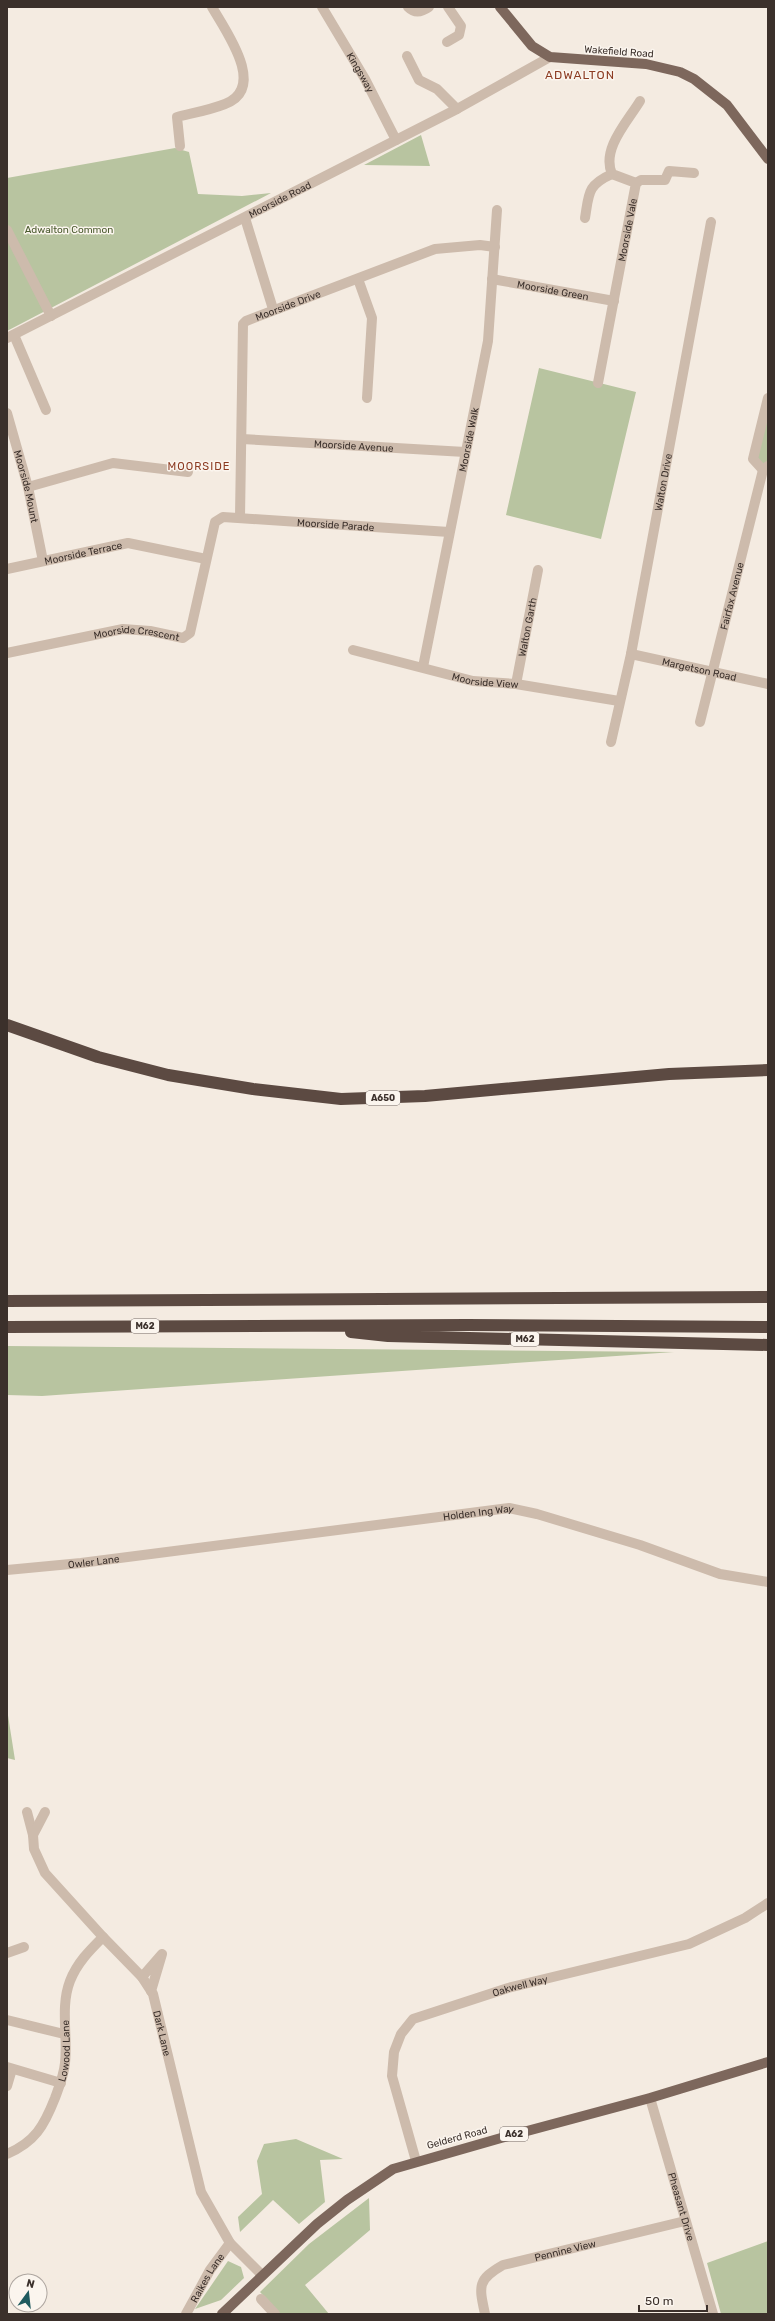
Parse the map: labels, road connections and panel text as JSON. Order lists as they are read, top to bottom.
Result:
{
  "streets": {
    "highway": ["A650", "M62"],
    "main road": ["Wakefield Road", "A62", "Gelderd Road"],
    "street": [
      "Kingsway",
      "Moorside Road",
      "Moorside Vale",
      "Moorside Green",
      "Moorside Drive",
      "Moorside Walk",
      "Moorside Avenue",
      "Walton Drive",
      "Moorside Mount",
      "Moorside Parade",
      "Moorside Terrace",
      "Fairfax Avenue",
      "Walton Garth",
      "Moorside Crescent",
      "Margetson Road",
      "Moorside View",
      "Holden Ing Way",
      "Owler Lane",
      "Oakwell Way",
      "Dark Lane",
      "Lowood Lane",
      "Pheasant Drive",
      "Pennine View",
      "Raikes Lane"
    ]
  },
  "crossings": [
    ["Wakefield Road", "Moorside Road"],
    ["Kingsway", "Moorside Road"],
    ["Moorside Vale", "Moorside Green"],
    ["Moorside Green", "Moorside Walk"],
    ["Moorside Drive", "Moorside Walk"],
    ["Moorside Drive", "Moorside Avenue"],
    ["Moorside Drive", "Moorside Parade"],
    ["Moorside Walk", "Moorside Avenue"],
    ["Moorside Walk", "Moorside Parade"],
    ["Moorside Walk", "Moorside View"],
    ["Walton Drive", "Margetson Road"],
    ["Walton Drive", "Moorside View"],
    ["Moorside Mount", "Moorside Terrace"],
    ["Moorside Parade", "Moorside Crescent"],
    ["Moorside Terrace", "Moorside Crescent"],
    ["Fairfax Avenue", "Margetson Road"],
    ["Walton Garth", "Moorside View"],
    ["Holden Ing Way", "Owler Lane"],
    ["Oakwell Way", "Gelderd Road"],
    ["Dark Lane", "Lowood Lane"],
    ["Dark Lane", "Gelderd Road"],
    ["Dark Lane", "Raikes Lane"],
    ["Gelderd Road", "Pheasant Drive"],
    ["Pheasant Drive", "Pennine View"]
  ],
  "districts": ["ADWALTON", "MOORSIDE"],
  "parks": ["Adwalton Common"],
  "scale_bar": "50 m",
  "north": "top"
}
